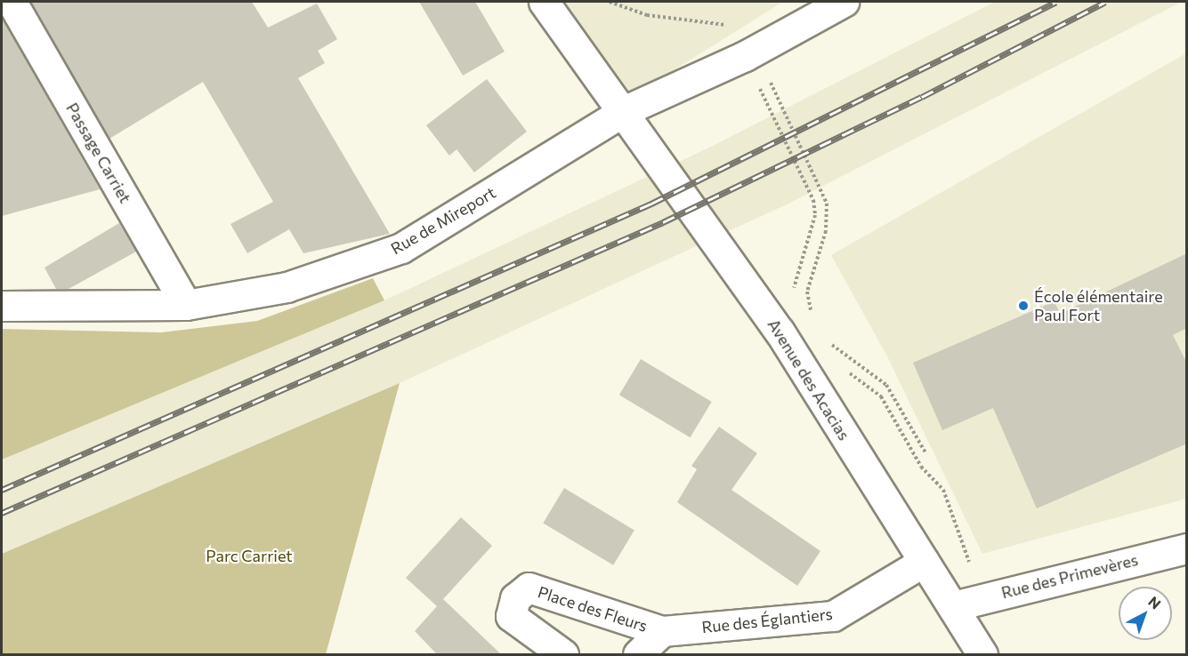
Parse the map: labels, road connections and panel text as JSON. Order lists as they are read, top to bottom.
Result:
{
  "streets": {
    "street": [
      "Passage Carriet",
      "Rue de Mireport",
      "Avenue des Acacias",
      "Rue des Primevères",
      "Place des Fleurs",
      "Rue des Églantiers"
    ]
  },
  "crossings": [
    ["Passage Carriet", "Rue de Mireport"],
    ["Rue de Mireport", "Avenue des Acacias"],
    ["Avenue des Acacias", "Rue des Primevères"],
    ["Avenue des Acacias", "Rue des Églantiers"],
    ["Place des Fleurs", "Rue des Églantiers"]
  ],
  "parks": ["Parc Carriet"],
  "places": ["École élémentaire Paul Fort"],
  "north": "top right"
}
